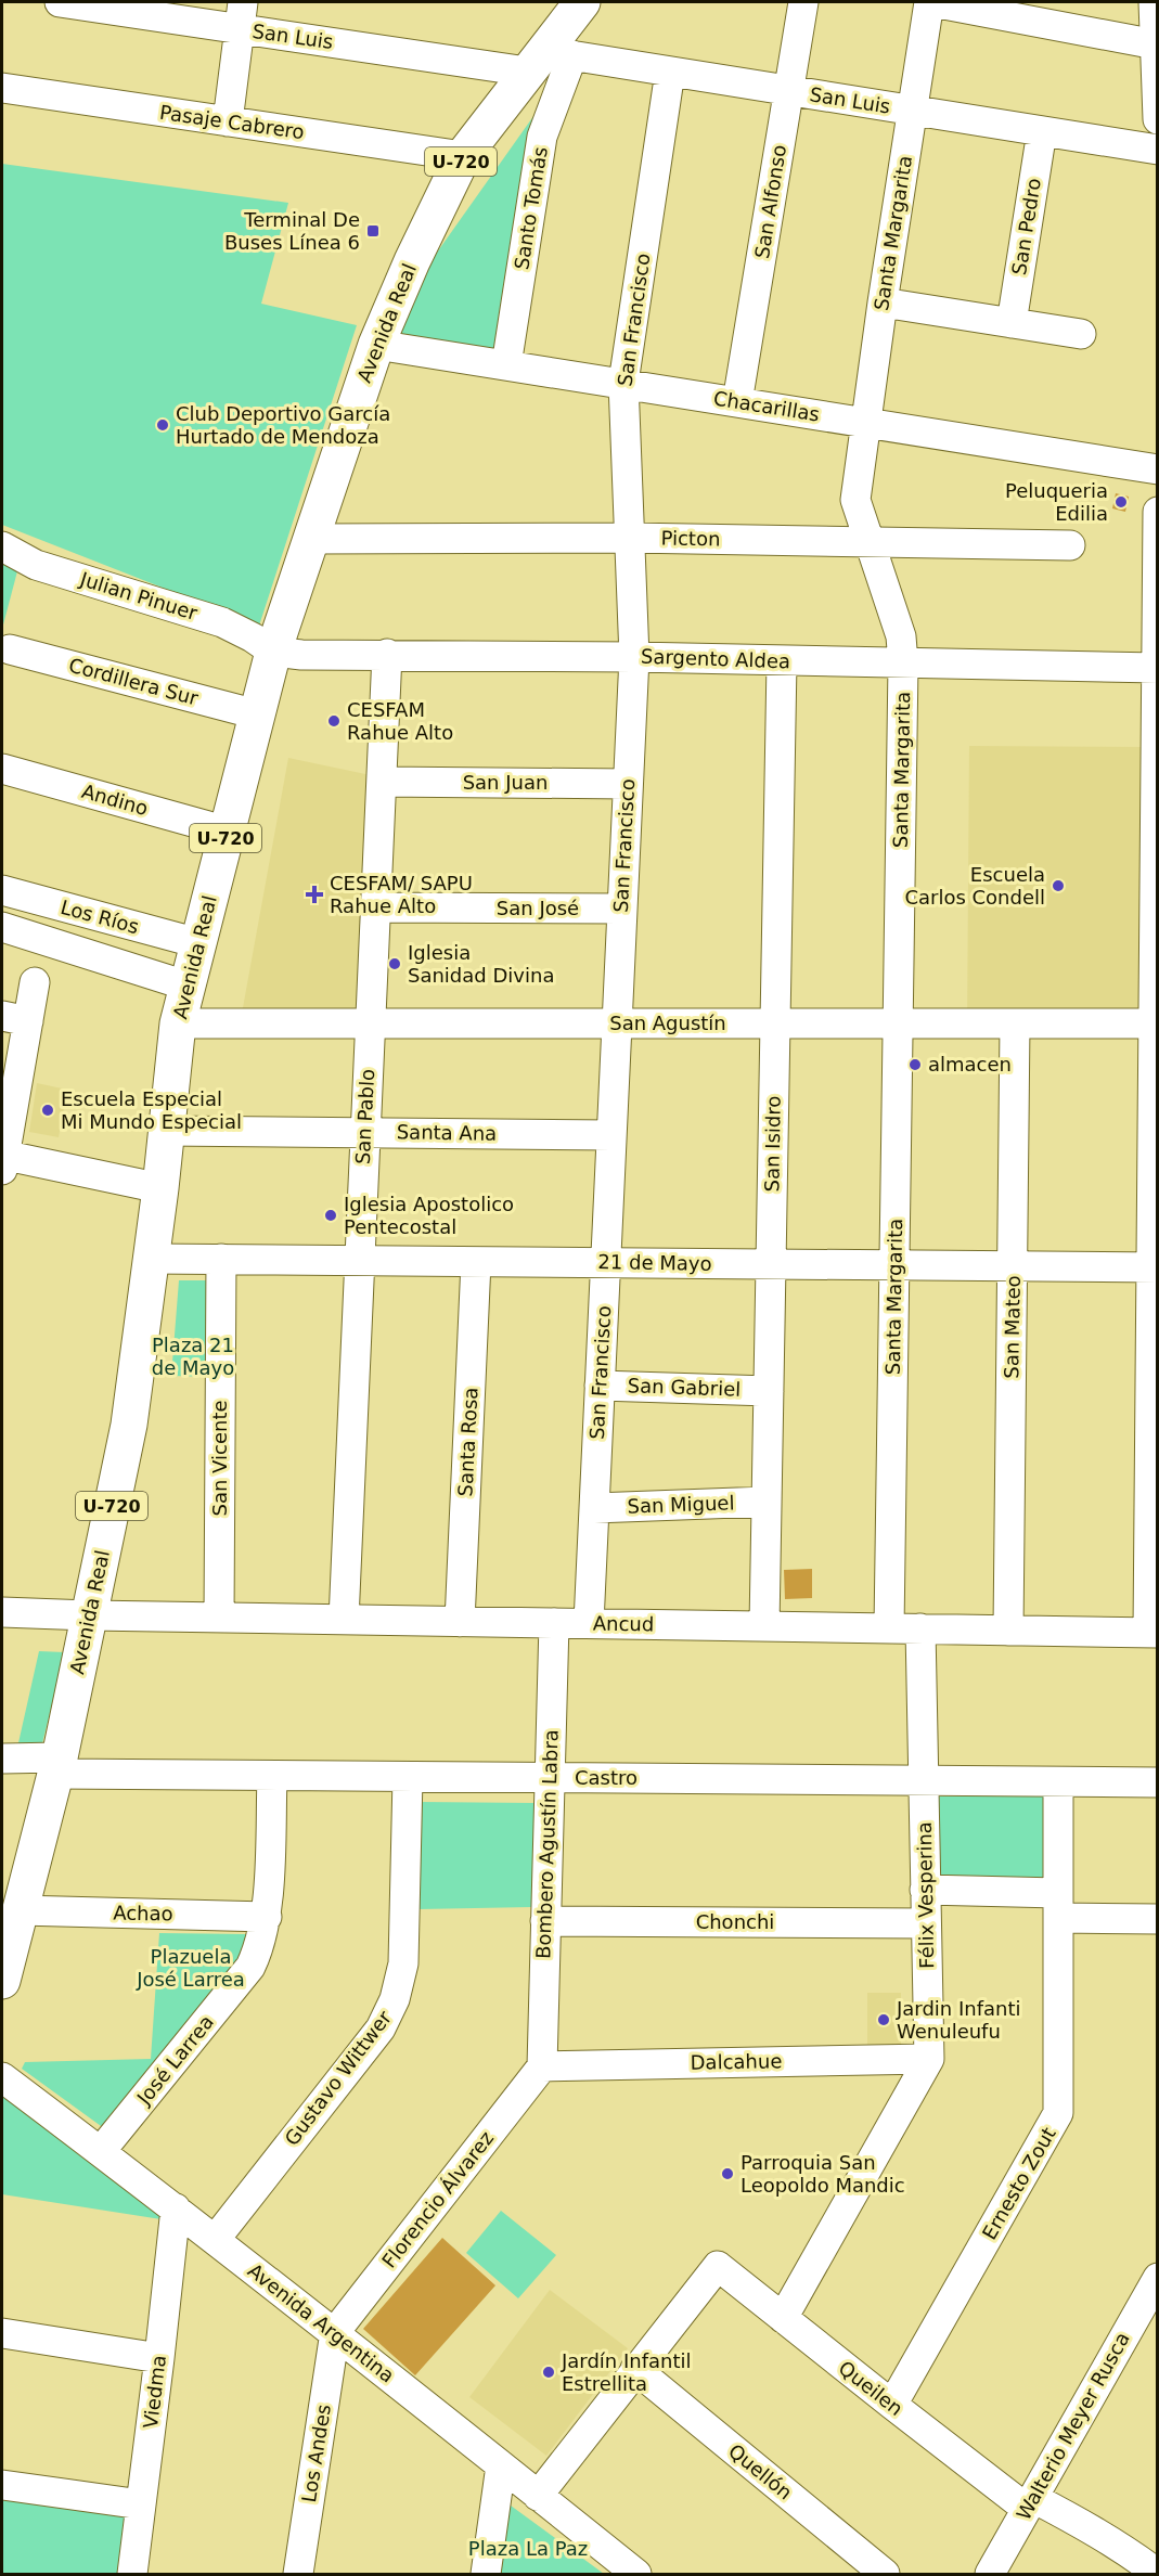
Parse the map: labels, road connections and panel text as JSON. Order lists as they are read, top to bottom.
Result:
{
  "streets": {
    "main road": ["U-720", "Avenida Real"],
    "street": [
      "San Luis",
      "Pasaje Cabrero",
      "San Alfonso",
      "Santo Tomás",
      "San Pedro",
      "Santa Margarita",
      "San Francisco",
      "Chacarillas",
      "Picton",
      "Julian Pinuer",
      "Sargento Aldea",
      "Cordillera Sur",
      "San Juan",
      "Andino",
      "San José",
      "Los Ríos",
      "San Agustín",
      "San Pablo",
      "Santa Ana",
      "San Isidro",
      "21 de Mayo",
      "San Mateo",
      "San Gabriel",
      "Santa Rosa",
      "San Vicente",
      "San Miguel",
      "Ancud",
      "Castro",
      "Bombero Agustín Labra",
      "Félix Vesperina",
      "Achao",
      "Chonchi",
      "José Larrea",
      "Dalcahue",
      "Gustavo Wittwer",
      "Ernesto Zout",
      "Florencio Álvarez",
      "Avenida Argentina",
      "Queilen",
      "Viedma",
      "Walterio Meyer Rusca",
      "Los Andes",
      "Quellón"
    ]
  },
  "crossings": [
    ["San Luis", "San Alfonso"],
    ["San Luis", "Santo Tomás"],
    ["San Luis", "San Pedro"],
    ["San Luis", "Santa Margarita"],
    ["San Luis", "San Francisco"],
    ["San Luis", "Avenida Real"],
    ["Pasaje Cabrero", "Avenida Real"],
    ["San Alfonso", "Chacarillas"],
    ["Santo Tomás", "Avenida Real"],
    ["Santo Tomás", "Chacarillas"],
    ["Santa Margarita", "Chacarillas"],
    ["Santa Margarita", "Picton"],
    ["Santa Margarita", "Sargento Aldea"],
    ["Santa Margarita", "San Agustín"],
    ["Santa Margarita", "21 de Mayo"],
    ["Santa Margarita", "Ancud"],
    ["San Francisco", "Chacarillas"],
    ["San Francisco", "Picton"],
    ["San Francisco", "Sargento Aldea"],
    ["San Francisco", "San Juan"],
    ["San Francisco", "San José"],
    ["San Francisco", "San Agustín"],
    ["San Francisco", "Santa Ana"],
    ["San Francisco", "21 de Mayo"],
    ["San Francisco", "San Gabriel"],
    ["San Francisco", "San Miguel"],
    ["San Francisco", "Ancud"],
    ["Avenida Real", "Chacarillas"],
    ["Avenida Real", "Picton"],
    ["Avenida Real", "Julian Pinuer"],
    ["Avenida Real", "Sargento Aldea"],
    ["Avenida Real", "Cordillera Sur"],
    ["Avenida Real", "Andino"],
    ["Avenida Real", "Los Ríos"],
    ["Avenida Real", "San Agustín"],
    ["Avenida Real", "Santa Ana"],
    ["Avenida Real", "21 de Mayo"],
    ["Avenida Real", "Ancud"],
    ["Avenida Real", "Castro"],
    ["Avenida Real", "Achao"],
    ["Julian Pinuer", "Sargento Aldea"],
    ["Sargento Aldea", "San Pablo"],
    ["Sargento Aldea", "San Isidro"],
    ["San Juan", "San Pablo"],
    ["San José", "San Pablo"],
    ["San Agustín", "San Pablo"],
    ["San Agustín", "San Isidro"],
    ["San Agustín", "San Mateo"],
    ["San Pablo", "Santa Ana"],
    ["San Pablo", "21 de Mayo"],
    ["San Pablo", "Ancud"],
    ["San Isidro", "21 de Mayo"],
    ["San Isidro", "San Gabriel"],
    ["San Isidro", "San Miguel"],
    ["San Isidro", "Ancud"],
    ["21 de Mayo", "San Mateo"],
    ["21 de Mayo", "Santa Rosa"],
    ["21 de Mayo", "San Vicente"],
    ["San Mateo", "Ancud"],
    ["Santa Rosa", "Ancud"],
    ["San Vicente", "Ancud"],
    ["Ancud", "Bombero Agustín Labra"],
    ["Ancud", "Félix Vesperina"],
    ["Castro", "Bombero Agustín Labra"],
    ["Castro", "Félix Vesperina"],
    ["Castro", "José Larrea"],
    ["Castro", "Gustavo Wittwer"],
    ["Castro", "Ernesto Zout"],
    ["Bombero Agustín Labra", "Chonchi"],
    ["Bombero Agustín Labra", "Dalcahue"],
    ["Bombero Agustín Labra", "Florencio Álvarez"],
    ["Félix Vesperina", "Chonchi"],
    ["Félix Vesperina", "Dalcahue"],
    ["Achao", "José Larrea"],
    ["José Larrea", "Avenida Argentina"],
    ["Dalcahue", "Florencio Álvarez"],
    ["Gustavo Wittwer", "Avenida Argentina"],
    ["Ernesto Zout", "Queilen"],
    ["Florencio Álvarez", "Avenida Argentina"],
    ["Florencio Álvarez", "Los Andes"],
    ["Avenida Argentina", "Viedma"],
    ["Avenida Argentina", "Los Andes"],
    ["Queilen", "Walterio Meyer Rusca"],
    ["Queilen", "Quellón"]
  ],
  "parks": ["Plaza 21 de Mayo", "Plazuela José Larrea", "Plaza La Paz"],
  "places": {
    "transit": ["Terminal De Buses Línea 6"],
    "other": [
      "Club Deportivo García Hurtado de Mendoza",
      "Peluqueria Edilia",
      "CESFAM Rahue Alto",
      "Escuela Carlos Condell",
      "Iglesia Sanidad Divina",
      "almacen",
      "Escuela Especial Mi Mundo Especial",
      "Iglesia Apostolico Pentecostal",
      "Jardin Infanti Wenuleufu",
      "Parroquia San Leopoldo Mandic",
      "Jardín Infantil Estrellita"
    ],
    "health": ["CESFAM/ SAPU Rahue Alto"]
  }
}
